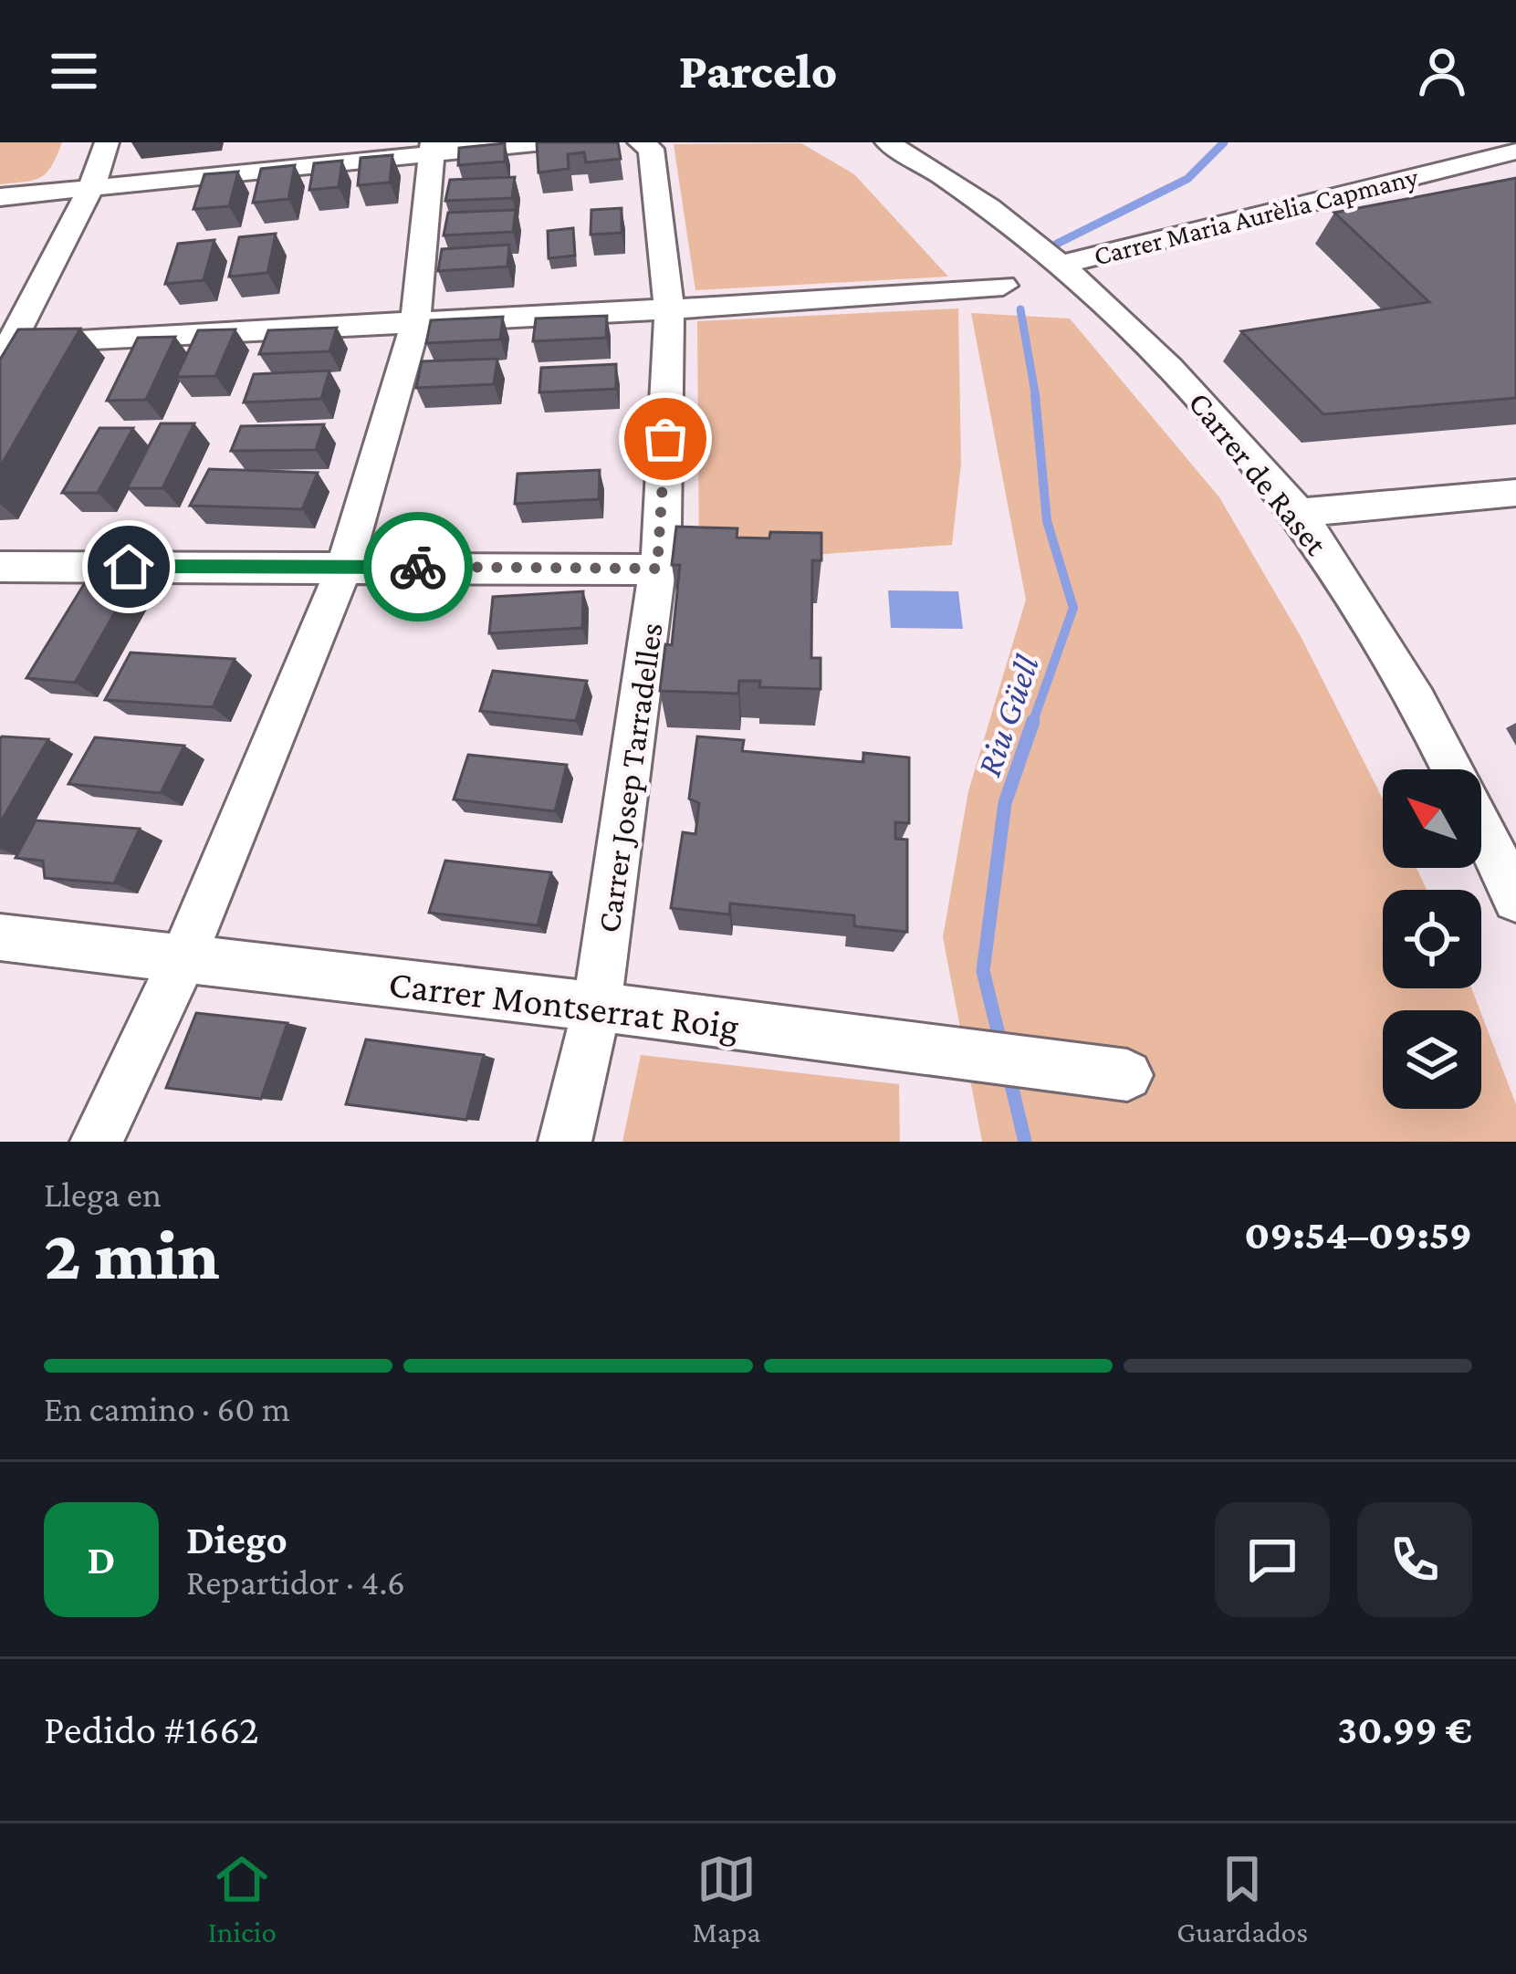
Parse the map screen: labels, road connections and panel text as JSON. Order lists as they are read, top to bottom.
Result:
{
  "streets": {
    "street": [
      "Carrer Maria Aurèlia Capmany",
      "Carrer de Raset",
      "Carrer Josep Tarradelles",
      "Carrer Montserrat Roig"
    ]
  },
  "crossings": [
    ["Carrer Maria Aurèlia Capmany", "Carrer de Raset"],
    ["Carrer Josep Tarradelles", "Carrer Montserrat Roig"]
  ],
  "water": ["Riu Güell"],
  "north": "top left",
  "page": {
    "header": "Parcelo",
    "heading": ["2 min", "Llega en", "09:54–09:59"],
    "panel": [
      "Diego",
      "Repartidor · 4.6",
      "Pedido #1662",
      "30.99 €"
    ],
    "bar": "En camino · 60 m",
    "round": "D",
    "tabs": ["Inicio", "Mapa", "Guardados"]
  }
}
